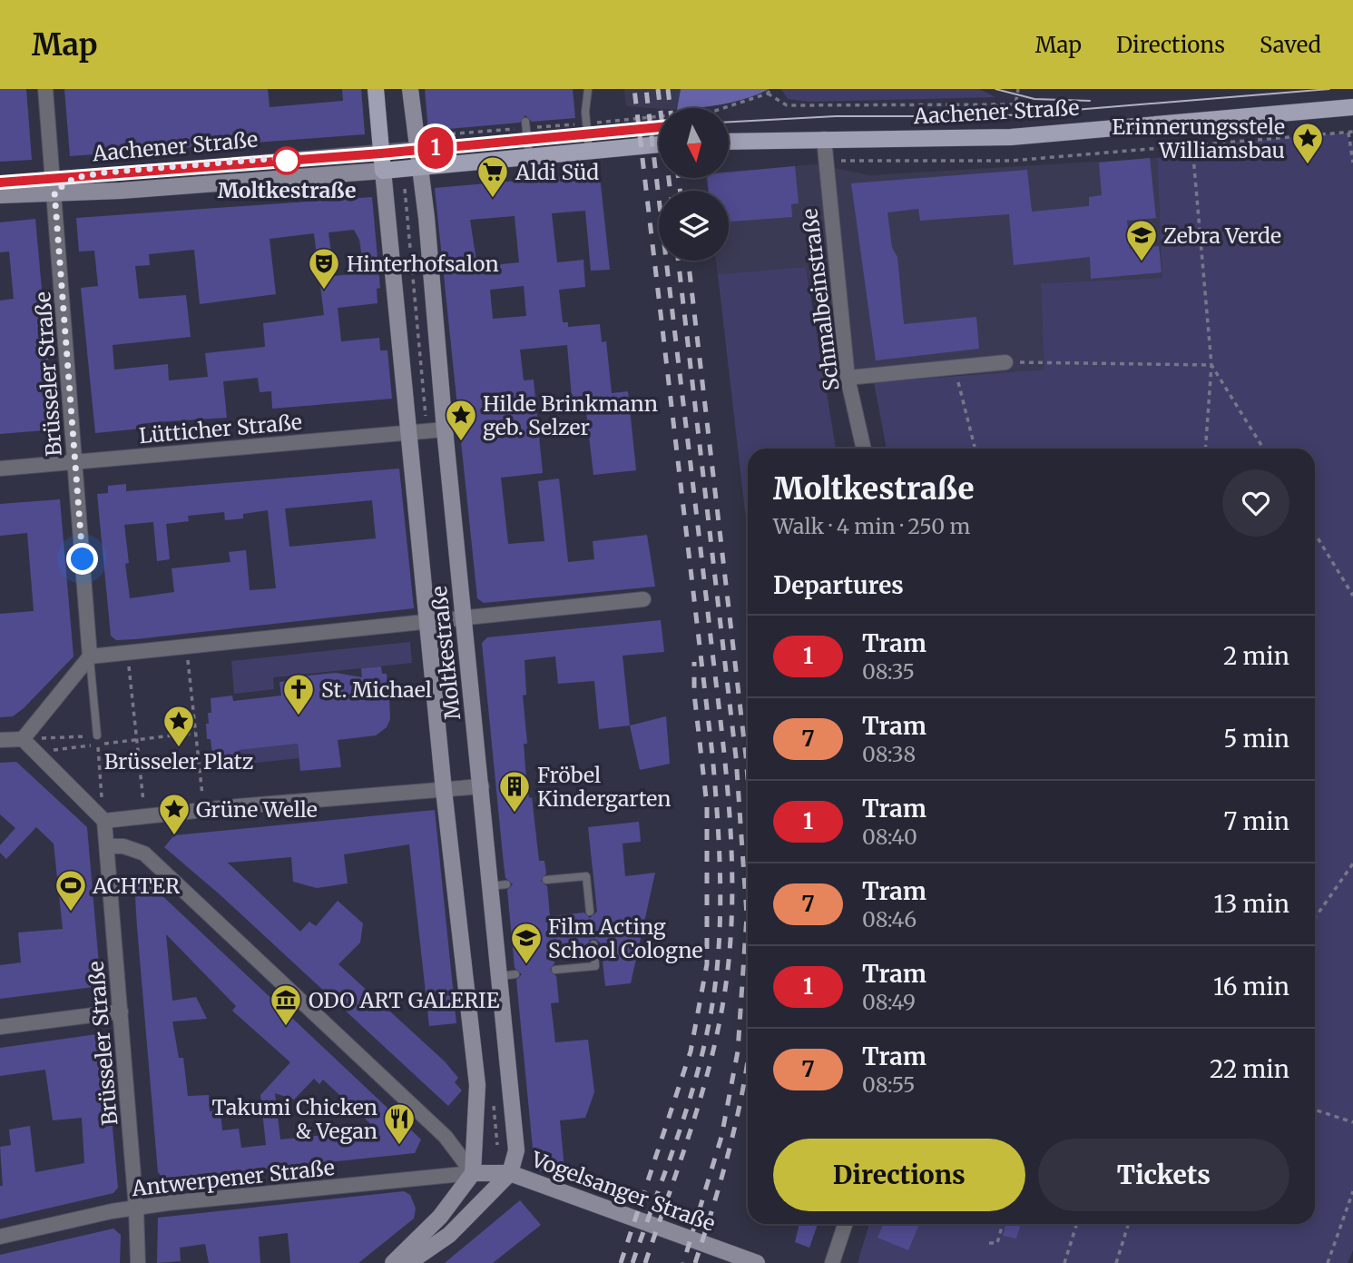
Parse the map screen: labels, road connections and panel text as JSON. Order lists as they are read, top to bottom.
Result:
{
  "streets": {
    "main road": ["Aachener Straße", "Moltkestraße"],
    "street": [
      "Schmalbeinstraße",
      "Brüsseler Straße",
      "Lütticher Straße",
      "Antwerpener Straße",
      "Vogelsanger Straße"
    ]
  },
  "crossings": [
    ["Aachener Straße", "Schmalbeinstraße"],
    ["Aachener Straße", "Brüsseler Straße"],
    ["Aachener Straße", "Moltkestraße"],
    ["Brüsseler Straße", "Lütticher Straße"],
    ["Brüsseler Straße", "Antwerpener Straße"],
    ["Lütticher Straße", "Moltkestraße"],
    ["Moltkestraße", "Antwerpener Straße"],
    ["Moltkestraße", "Vogelsanger Straße"],
    ["Antwerpener Straße", "Vogelsanger Straße"]
  ],
  "places": {
    "other": ["Moltkestraße"],
    "place": [
      "Erinnerungsstele Williamsbau",
      "Hilde Brinkmann geb. Selzer",
      "Brüsseler Platz",
      "Grüne Welle"
    ],
    "supermarket": ["Aldi Süd"],
    "school or university": ["Zebra Verde", "Film Acting School Cologne"],
    "theatre": ["Hinterhofsalon"],
    "church": ["St. Michael"],
    "building": ["Fröbel Kindergarten"],
    "sports": ["ACHTER"],
    "museum": ["ODO ART GALERIE"],
    "restaurant": ["Takumi Chicken & Vegan"]
  },
  "lines": ["tram line 1"],
  "north": "bottom",
  "page": {
    "header": "Map",
    "nav": ["Map", "Directions", "Saved"],
    "on_map": "1",
    "heading": [
      ["Moltkestraße", "Walk · 4 min · 250 m"],
      "Departures"
    ],
    "list": [
      {
        "mark": "1",
        "name": "Tram",
        "note": "08:35",
        "value": "2 min"
      },
      {
        "mark": "7",
        "name": "Tram",
        "note": "08:38",
        "value": "5 min"
      },
      {
        "mark": "1",
        "name": "Tram",
        "note": "08:40",
        "value": "7 min"
      },
      {
        "mark": "7",
        "name": "Tram",
        "note": "08:46",
        "value": "13 min"
      },
      {
        "mark": "1",
        "name": "Tram",
        "note": "08:49",
        "value": "16 min"
      },
      {
        "mark": "7",
        "name": "Tram",
        "note": "08:55",
        "value": "22 min"
      }
    ],
    "buttons": ["Directions", "Tickets"]
  }
}
